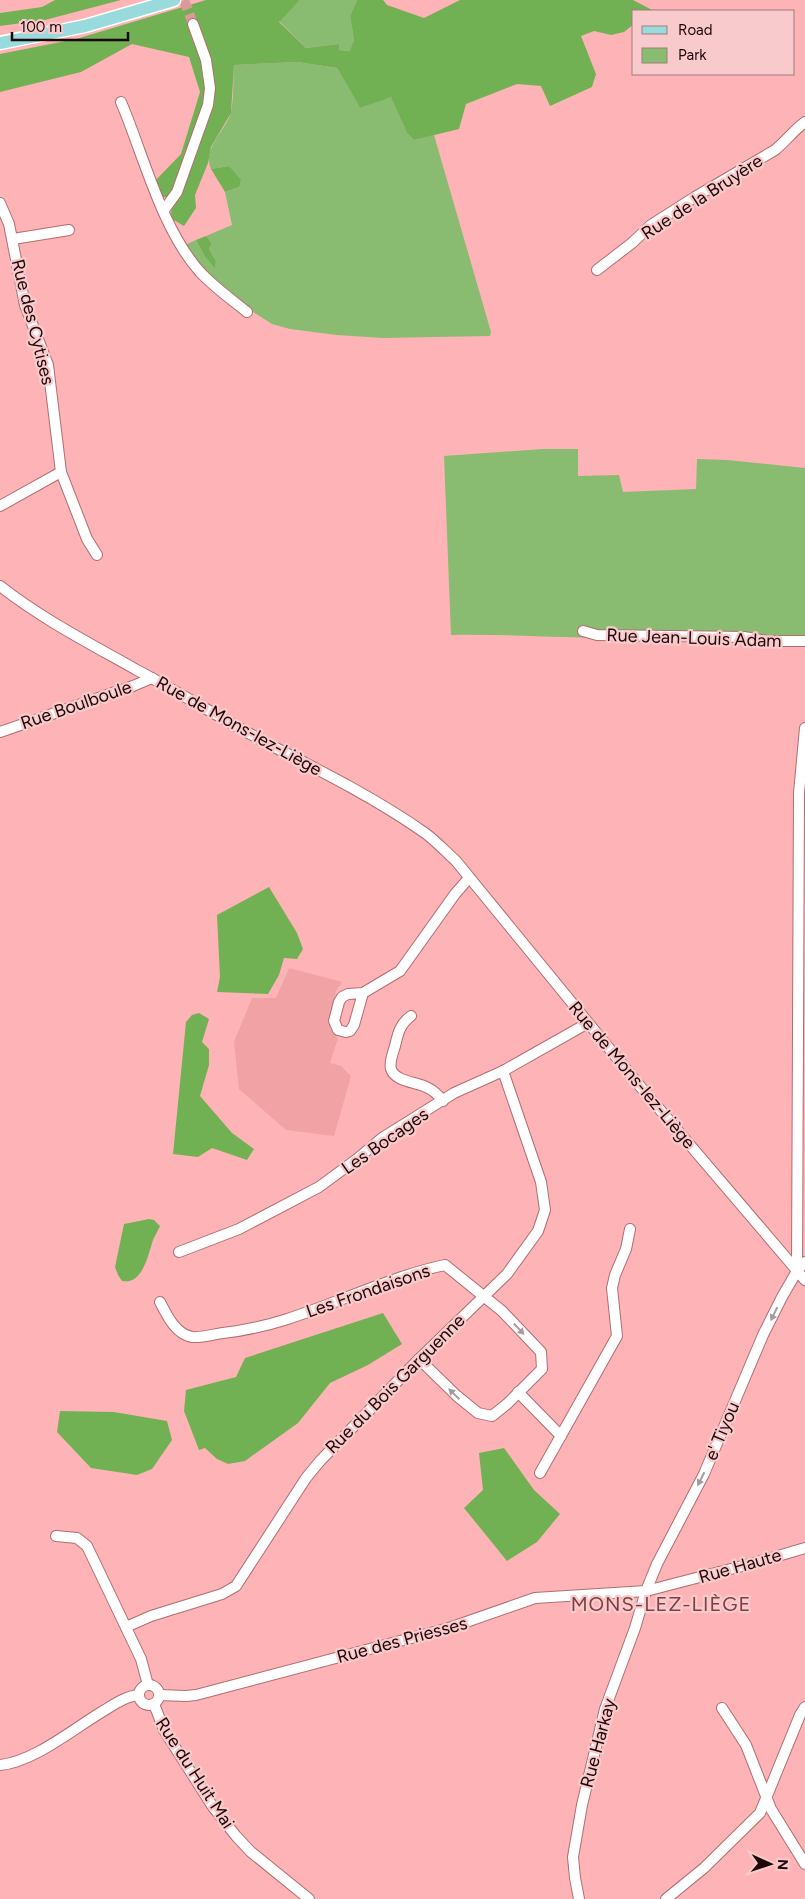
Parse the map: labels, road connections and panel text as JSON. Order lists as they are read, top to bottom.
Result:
{
  "streets": {
    "street": [
      "Rue de la Bruyère",
      "Rue des Cytises",
      "Rue Jean-Louis Adam",
      "Rue Boulboule",
      "Rue de Mons-lez-Liège",
      "Les Bocages",
      "Les Frondaisons",
      "Rue du Bois Garguenne",
      "e' Tiyou",
      "Rue Haute",
      "Rue des Priesses",
      "Rue Harkay",
      "Rue du Huit Mai"
    ]
  },
  "crossings": [
    ["Rue Boulboule", "Rue de Mons-lez-Liège"],
    ["Rue de Mons-lez-Liège", "Les Bocages"],
    ["Rue de Mons-lez-Liège", "e' Tiyou"],
    ["Les Bocages", "Rue du Bois Garguenne"],
    ["Les Frondaisons", "Rue du Bois Garguenne"],
    ["e' Tiyou", "Rue Haute"],
    ["e' Tiyou", "Rue des Priesses"],
    ["e' Tiyou", "Rue Harkay"],
    ["Rue Haute", "Rue des Priesses"],
    ["Rue Haute", "Rue Harkay"],
    ["Rue des Priesses", "Rue Harkay"],
    ["Rue des Priesses", "Rue du Huit Mai"]
  ],
  "one_way": ["e' Tiyou"],
  "districts": ["MONS-LEZ-LIÈGE"],
  "legend": ["Road", "Park"],
  "scale_bar": "100 m",
  "north": "right"
}
